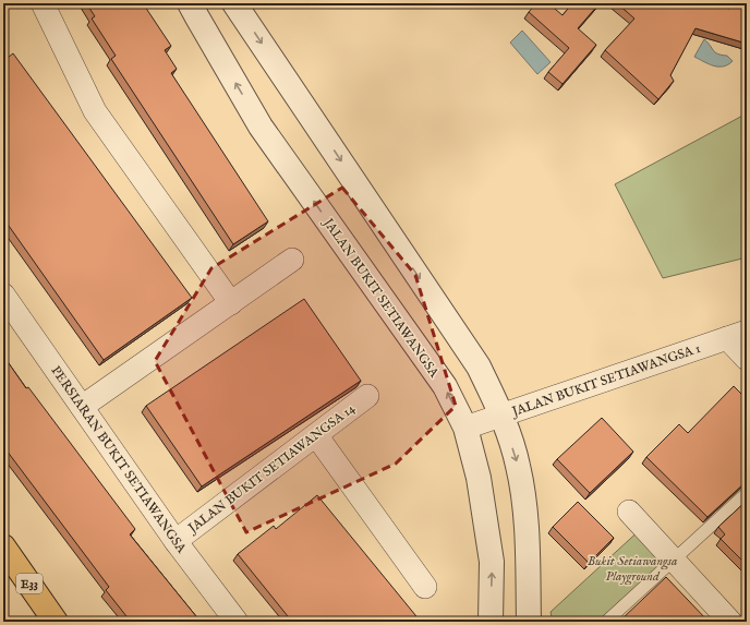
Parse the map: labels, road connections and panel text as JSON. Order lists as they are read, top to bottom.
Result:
{
  "streets": {
    "highway": ["E33"],
    "street": [
      "JALAN BUKIT SETIAWANGSA",
      "JALAN BUKIT SETIAWANGSA 1",
      "PERSIARAN BUKIT SETIAWANGSA",
      "JALAN BUKIT SETIAWANGSA 14"
    ]
  },
  "crossings": [
    ["JALAN BUKIT SETIAWANGSA", "JALAN BUKIT SETIAWANGSA 1"],
    ["PERSIARAN BUKIT SETIAWANGSA", "JALAN BUKIT SETIAWANGSA 14"]
  ],
  "parks": ["Bukit Setiawangsa Playground"]
}
